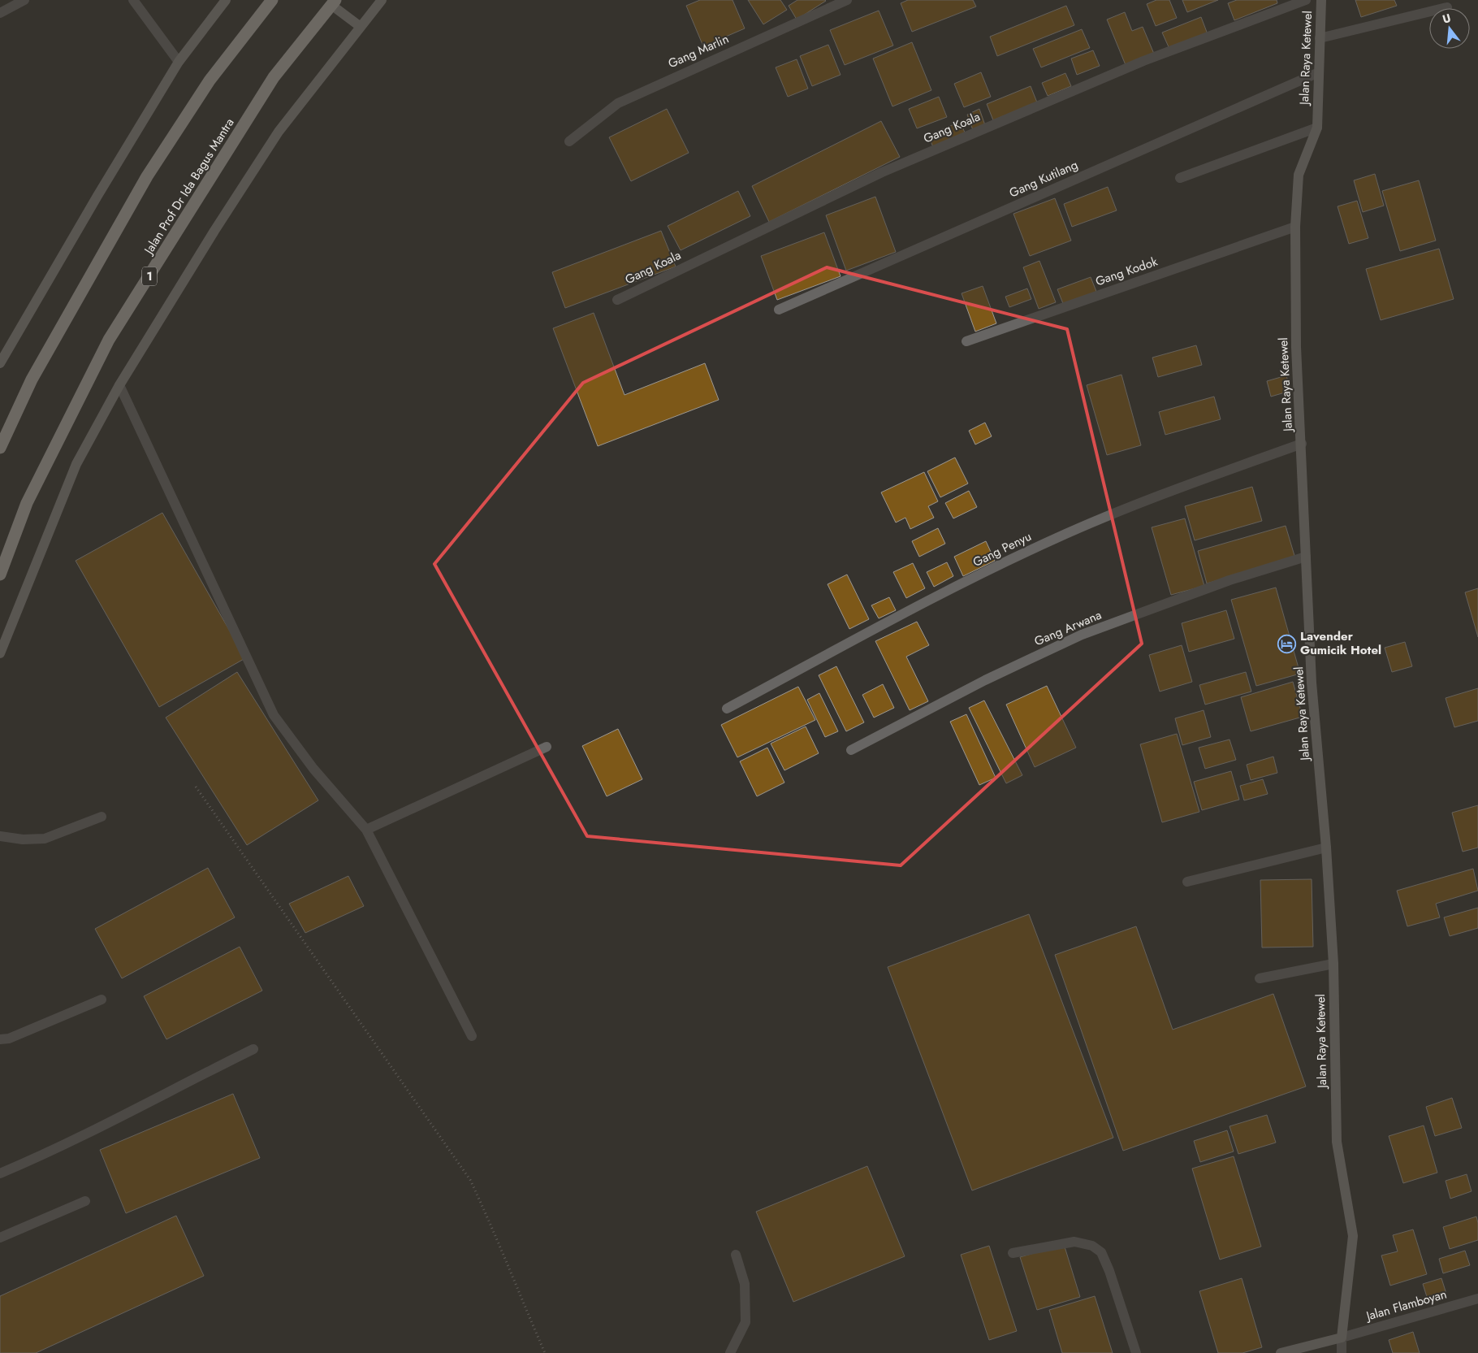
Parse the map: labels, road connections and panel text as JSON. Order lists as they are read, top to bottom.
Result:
{
  "streets": {
    "highway": ["Jalan Prof Dr Ida Bagus Mantra", "1"],
    "street": [
      "Gang Marlin",
      "Jalan Raya Ketewel",
      "Gang Koala",
      "Gang Kutilang",
      "Gang Kodok",
      "Gang Penyu",
      "Gang Arwana",
      "Jalan Flamboyan"
    ]
  },
  "crossings": [
    ["Jalan Raya Ketewel", "Gang Kutilang"],
    ["Jalan Raya Ketewel", "Gang Kodok"],
    ["Jalan Raya Ketewel", "Gang Penyu"],
    ["Jalan Raya Ketewel", "Gang Arwana"],
    ["Jalan Raya Ketewel", "Jalan Flamboyan"]
  ],
  "places": {
    "hotel": ["Lavender Gumicik Hotel"]
  },
  "north": "top"
}
